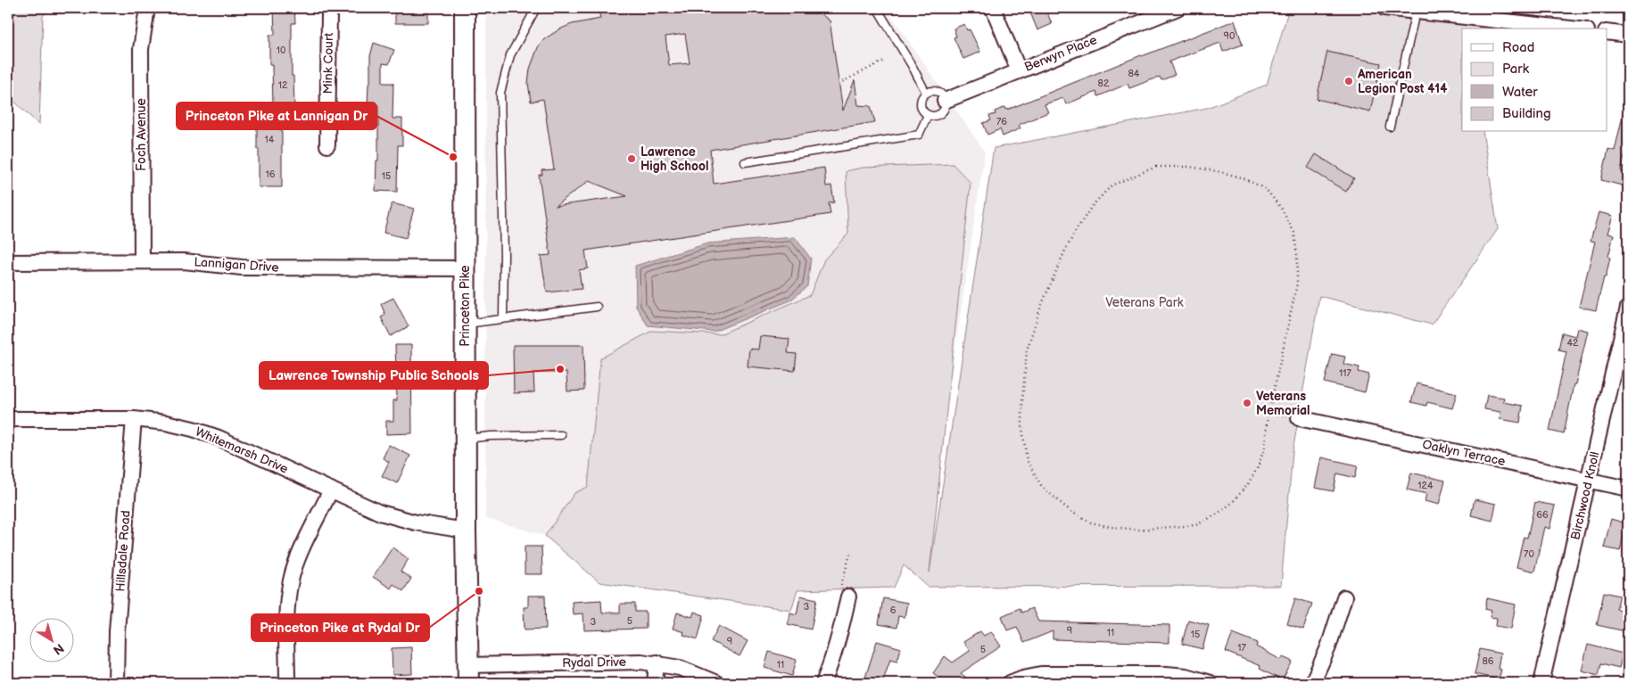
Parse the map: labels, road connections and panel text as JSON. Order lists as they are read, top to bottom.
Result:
{
  "streets": {
    "main road": ["Princeton Pike"],
    "street": [
      "Berwyn Place",
      "Mink Court",
      "Foch Avenue",
      "Lannigan Drive",
      "Whitemarsh Drive",
      "Oaklyn Terrace",
      "Birchwood Knoll",
      "Hillsdale Road",
      "Rydal Drive"
    ]
  },
  "crossings": [
    ["Foch Avenue", "Lannigan Drive"],
    ["Lannigan Drive", "Princeton Pike"],
    ["Princeton Pike", "Whitemarsh Drive"],
    ["Princeton Pike", "Rydal Drive"],
    ["Whitemarsh Drive", "Hillsdale Road"],
    ["Oaklyn Terrace", "Birchwood Knoll"]
  ],
  "parks": ["Veterans Park"],
  "places": [
    "American Legion Post 414",
    "Princeton Pike at Lannigan Dr",
    "Lawrence High School",
    "Lawrence Township Public Schools",
    "Veterans Memorial",
    "Princeton Pike at Rydal Dr"
  ],
  "house_numbers": [
    "90",
    "10",
    "84",
    "82",
    "12",
    "76",
    "14",
    "16",
    "15",
    "42",
    "117",
    "124",
    "66",
    "70",
    "3",
    "6",
    "5",
    "3",
    "9",
    "11",
    "15",
    "9",
    "17",
    "5",
    "86",
    "11"
  ],
  "legend": [
    "Road",
    "Park",
    "Water",
    "Building"
  ],
  "north": "bottom right"
}
